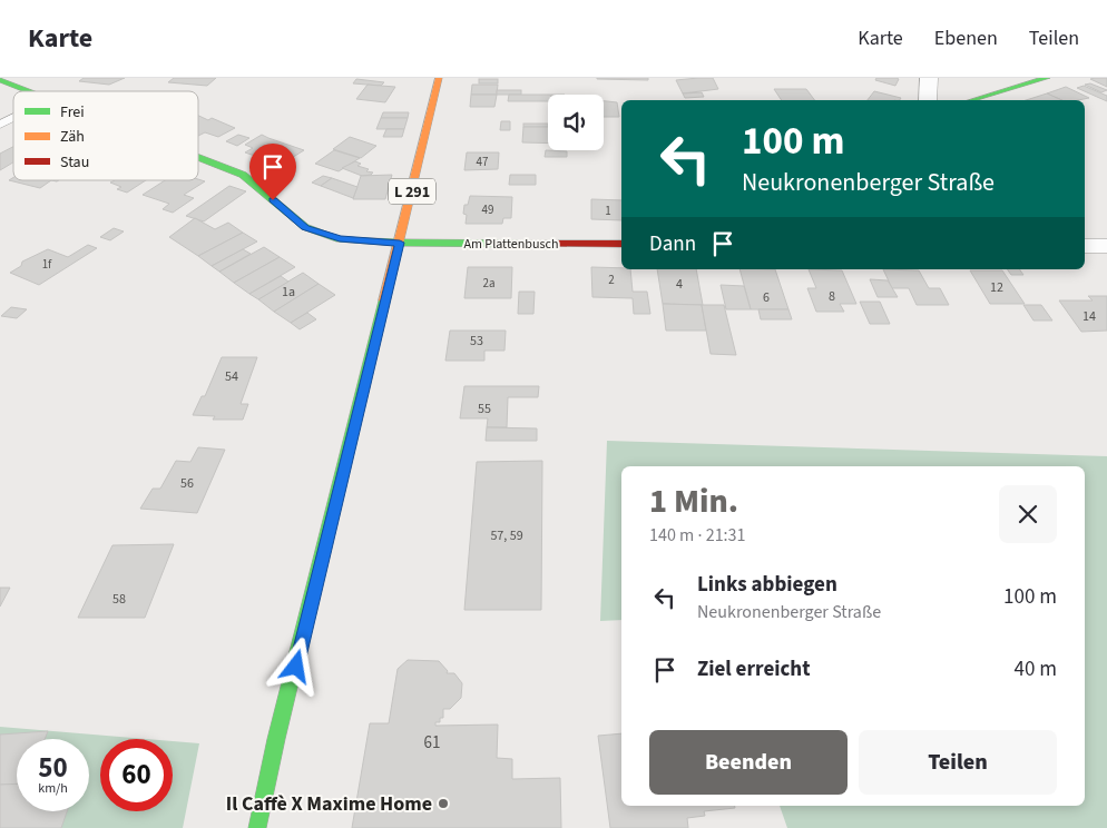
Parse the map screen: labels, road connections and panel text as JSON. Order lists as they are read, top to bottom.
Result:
{
  "streets": {
    "street": ["L 291", "Am Plattenbusch"]
  },
  "crossings": [
    ["L 291", "Am Plattenbusch"]
  ],
  "places": ["Il Caffè X Maxime Home"],
  "house_numbers": [
    "47",
    "49",
    "1",
    "1f",
    "2",
    "2a",
    "4",
    "12",
    "1a",
    "8",
    "6",
    "14",
    "53",
    "54",
    "55",
    "56",
    "57, 59",
    "58",
    "61"
  ],
  "legend": ["Frei", "Zäh", "Stau"],
  "page": {
    "header": "Karte",
    "nav": ["Karte", "Ebenen", "Teilen"],
    "turn": ["100 m", "Neukronenberger Straße"],
    "then": "Dann",
    "heading": ["1 Min.", "140 m · 21:31"],
    "list": [
      {
        "name": "Links abbiegen",
        "note": "Neukronenberger Straße",
        "value": "100 m"
      },
      {
        "name": "Ziel erreicht",
        "value": "40 m"
      }
    ],
    "buttons": ["Beenden", "Teilen"],
    "speed": "50 km/h",
    "limit": "60"
  }
}
